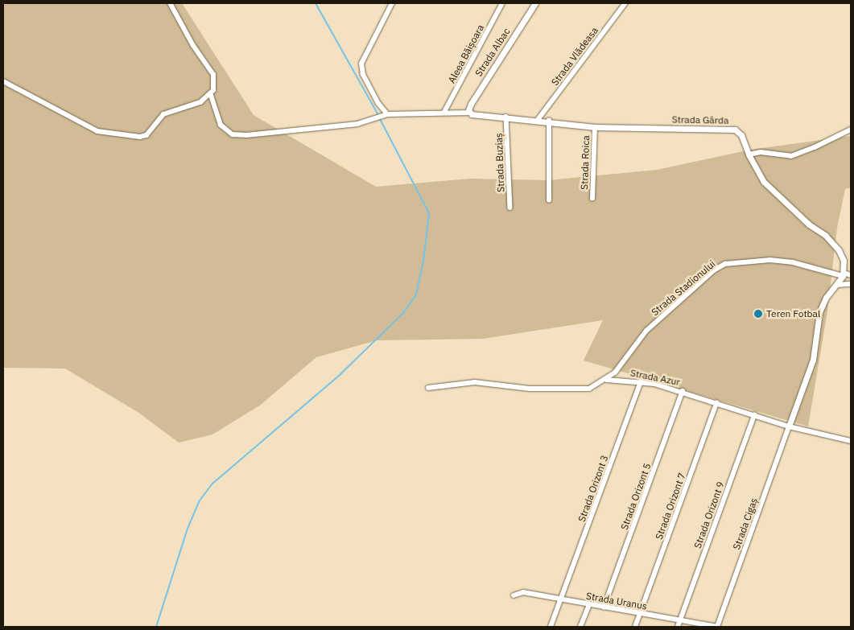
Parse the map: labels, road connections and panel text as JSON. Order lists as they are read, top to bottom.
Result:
{
  "streets": {
    "street": [
      "Strada Albac",
      "Aleea Băișoara",
      "Strada Vlădeasa",
      "Strada Gârda",
      "Strada Buziaș",
      "Strada Roica",
      "Strada Stadionului",
      "Strada Azur",
      "Strada Orizont 3",
      "Strada Orizont 5",
      "Strada Orizont 7",
      "Strada Orizont 9",
      "Strada Cigaș",
      "Strada Uranus"
    ]
  },
  "crossings": [
    ["Strada Albac", "Strada Gârda"],
    ["Aleea Băișoara", "Strada Gârda"],
    ["Strada Vlădeasa", "Strada Gârda"],
    ["Strada Gârda", "Strada Buziaș"],
    ["Strada Gârda", "Strada Roica"],
    ["Strada Gârda", "Strada Stadionului"],
    ["Strada Stadionului", "Strada Azur"],
    ["Strada Azur", "Strada Orizont 3"],
    ["Strada Azur", "Strada Orizont 5"],
    ["Strada Azur", "Strada Orizont 7"],
    ["Strada Azur", "Strada Orizont 9"],
    ["Strada Azur", "Strada Cigaș"],
    ["Strada Orizont 3", "Strada Uranus"],
    ["Strada Orizont 5", "Strada Uranus"],
    ["Strada Orizont 7", "Strada Uranus"],
    ["Strada Orizont 9", "Strada Uranus"],
    ["Strada Cigaș", "Strada Uranus"]
  ],
  "places": ["Teren Fotbal"]
}
